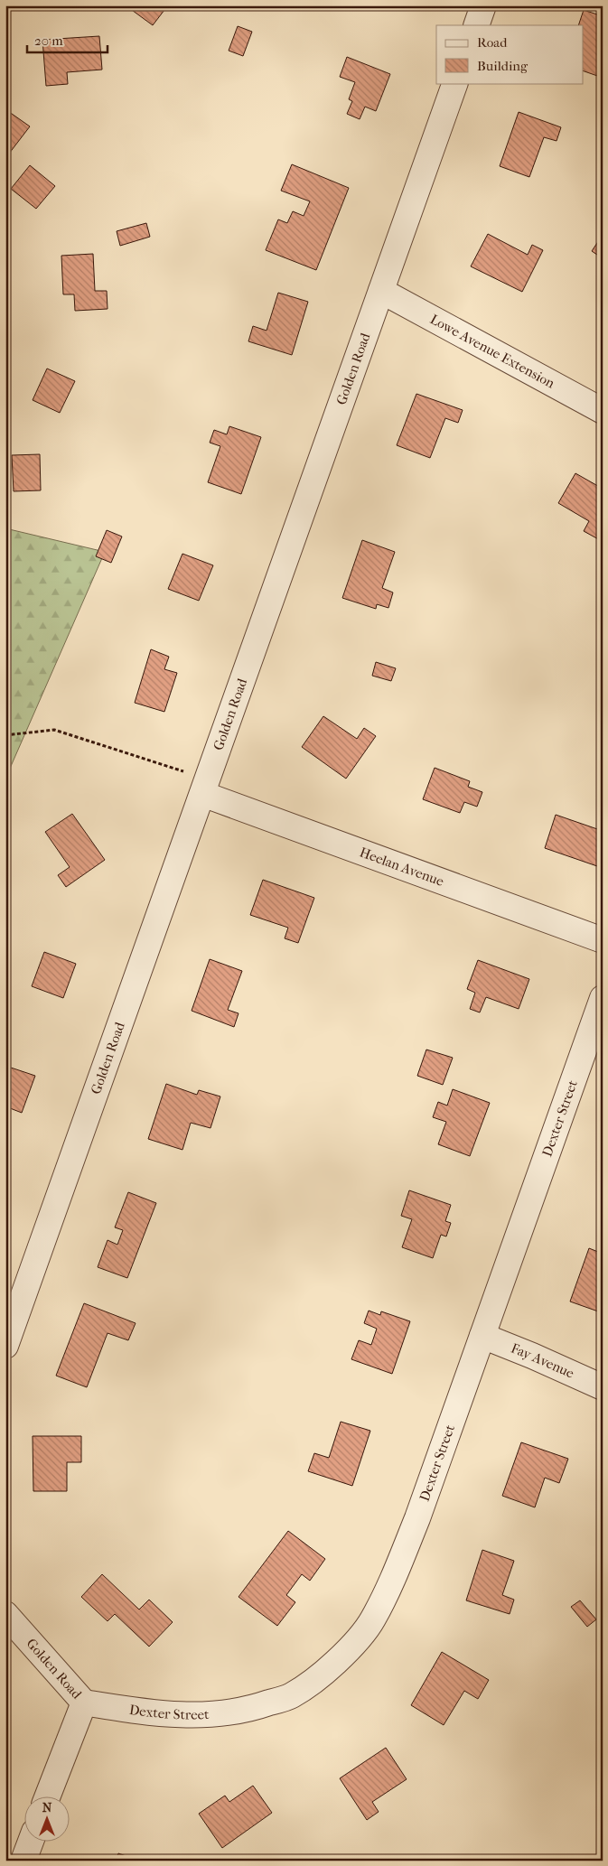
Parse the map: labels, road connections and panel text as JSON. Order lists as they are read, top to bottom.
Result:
{
  "streets": {
    "street": [
      "Lowe Avenue Extension",
      "Golden Road",
      "Heelan Avenue",
      "Dexter Street",
      "Fay Avenue"
    ]
  },
  "crossings": [
    ["Lowe Avenue Extension", "Golden Road"],
    ["Golden Road", "Heelan Avenue"],
    ["Golden Road", "Dexter Street"],
    ["Dexter Street", "Fay Avenue"]
  ],
  "legend": ["Road", "Building"],
  "scale_bar": "20 m",
  "north": "top"
}
